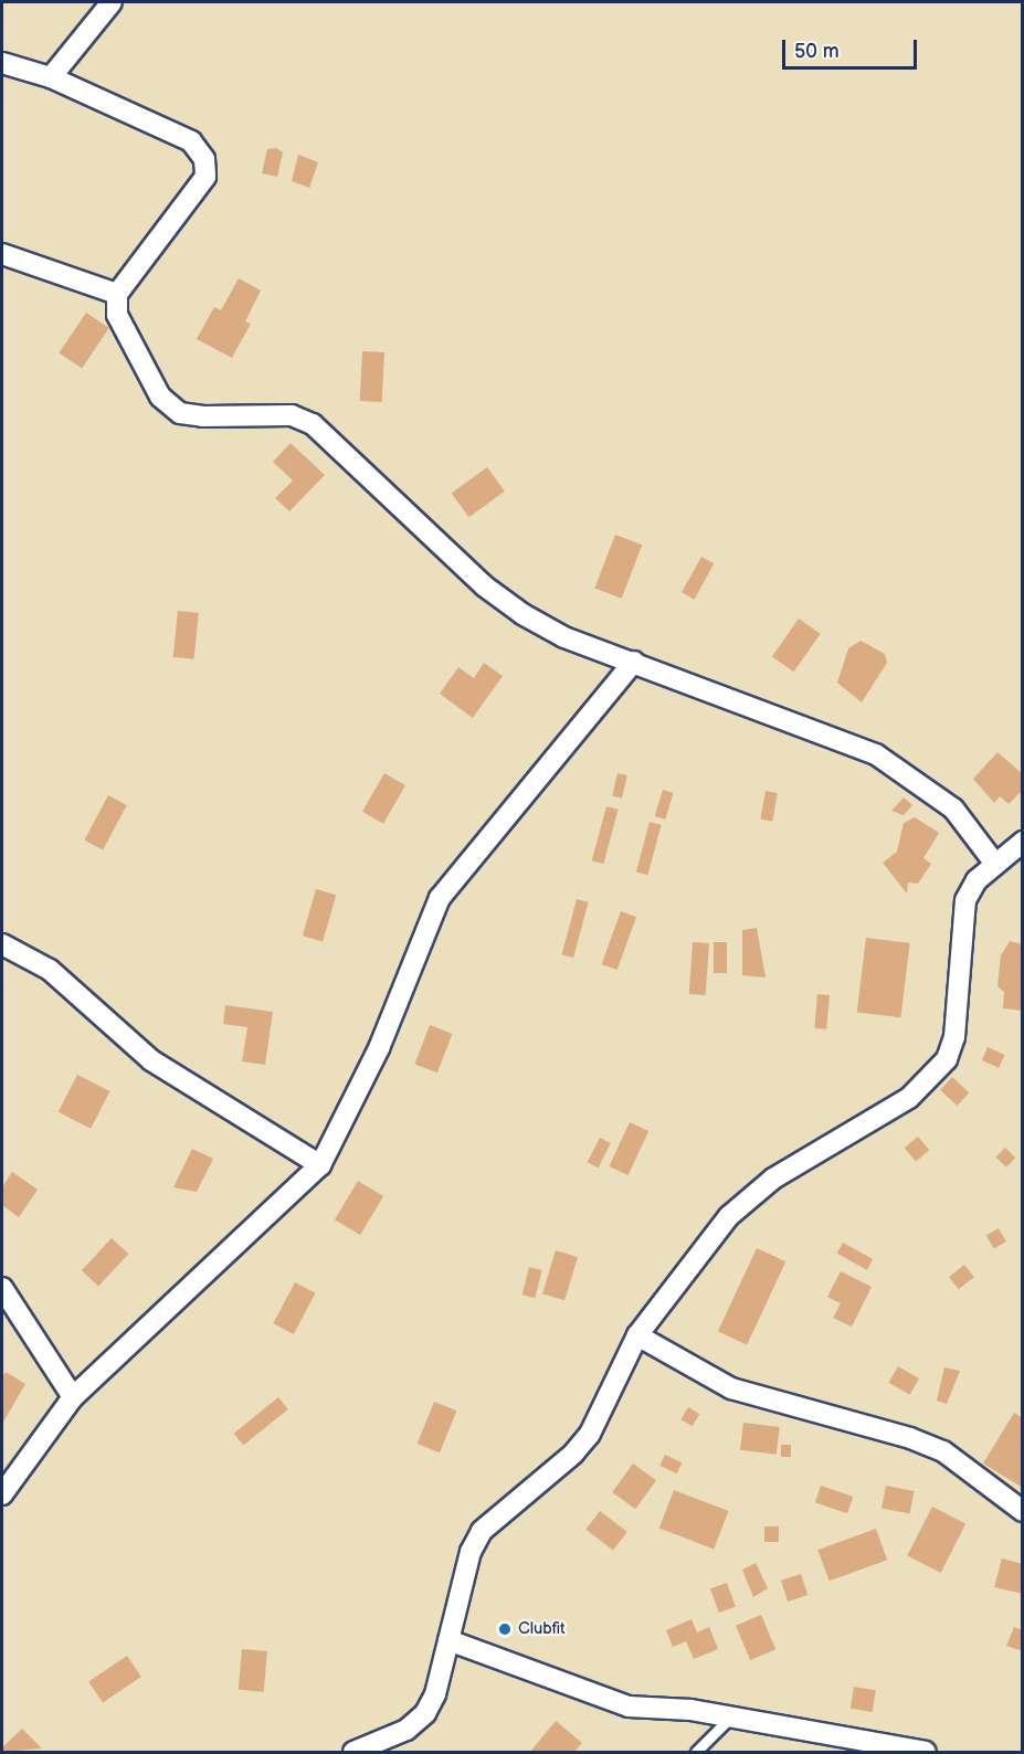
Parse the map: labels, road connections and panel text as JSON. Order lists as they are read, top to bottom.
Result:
{
  "places": ["Clubfit"],
  "scale_bar": "50 m"
}
